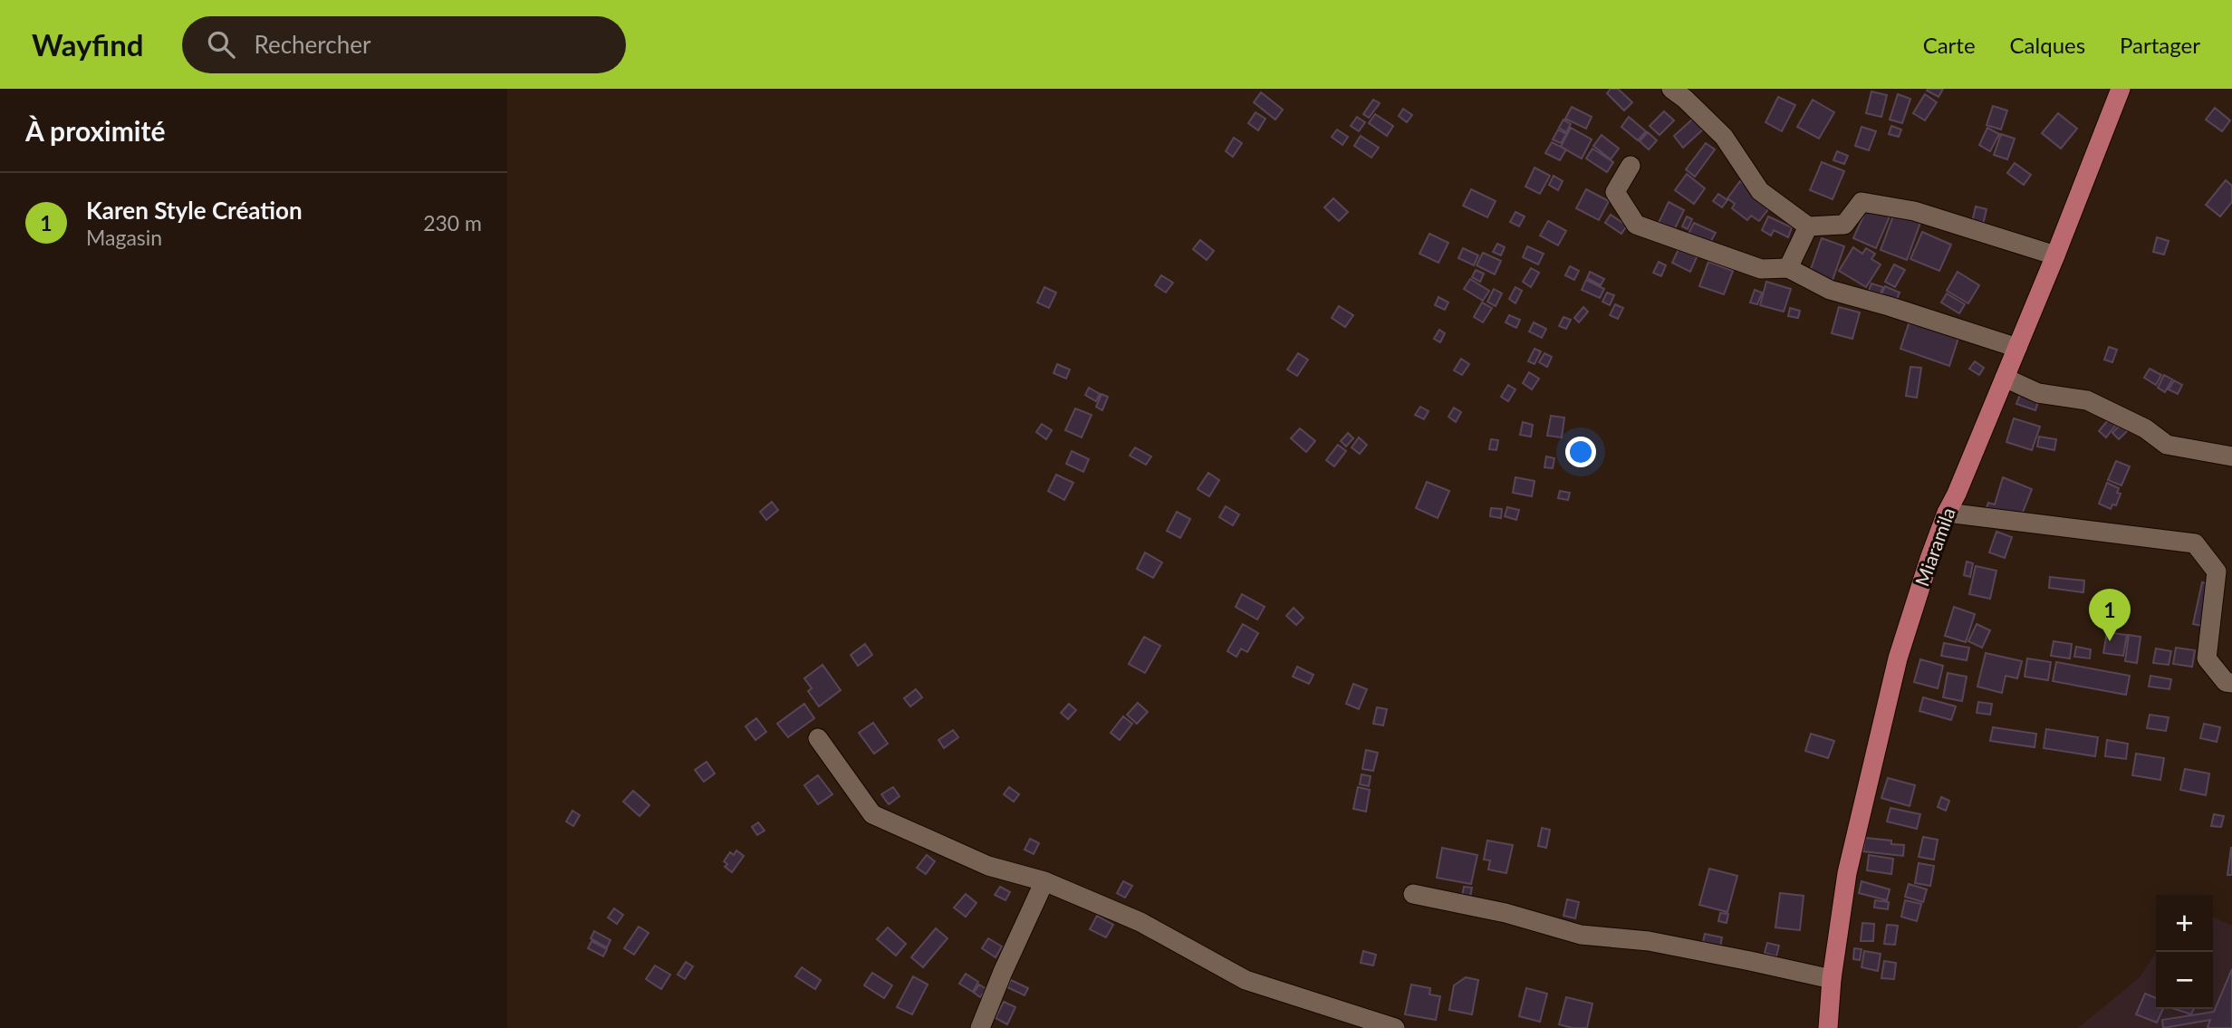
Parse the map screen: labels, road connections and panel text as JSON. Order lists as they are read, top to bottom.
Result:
{
  "streets": {
    "main road": ["Miaramila"]
  },
  "page": {
    "header": "Wayfind",
    "search": "Rechercher",
    "nav": ["Carte", "Calques", "Partager"],
    "heading": "À proximité",
    "list": [
      {
        "mark": "1",
        "name": "Karen Style Création",
        "note": "Magasin",
        "value": "230 m"
      }
    ],
    "pins": "1",
    "map_buttons": ["+", "−"]
  }
}
